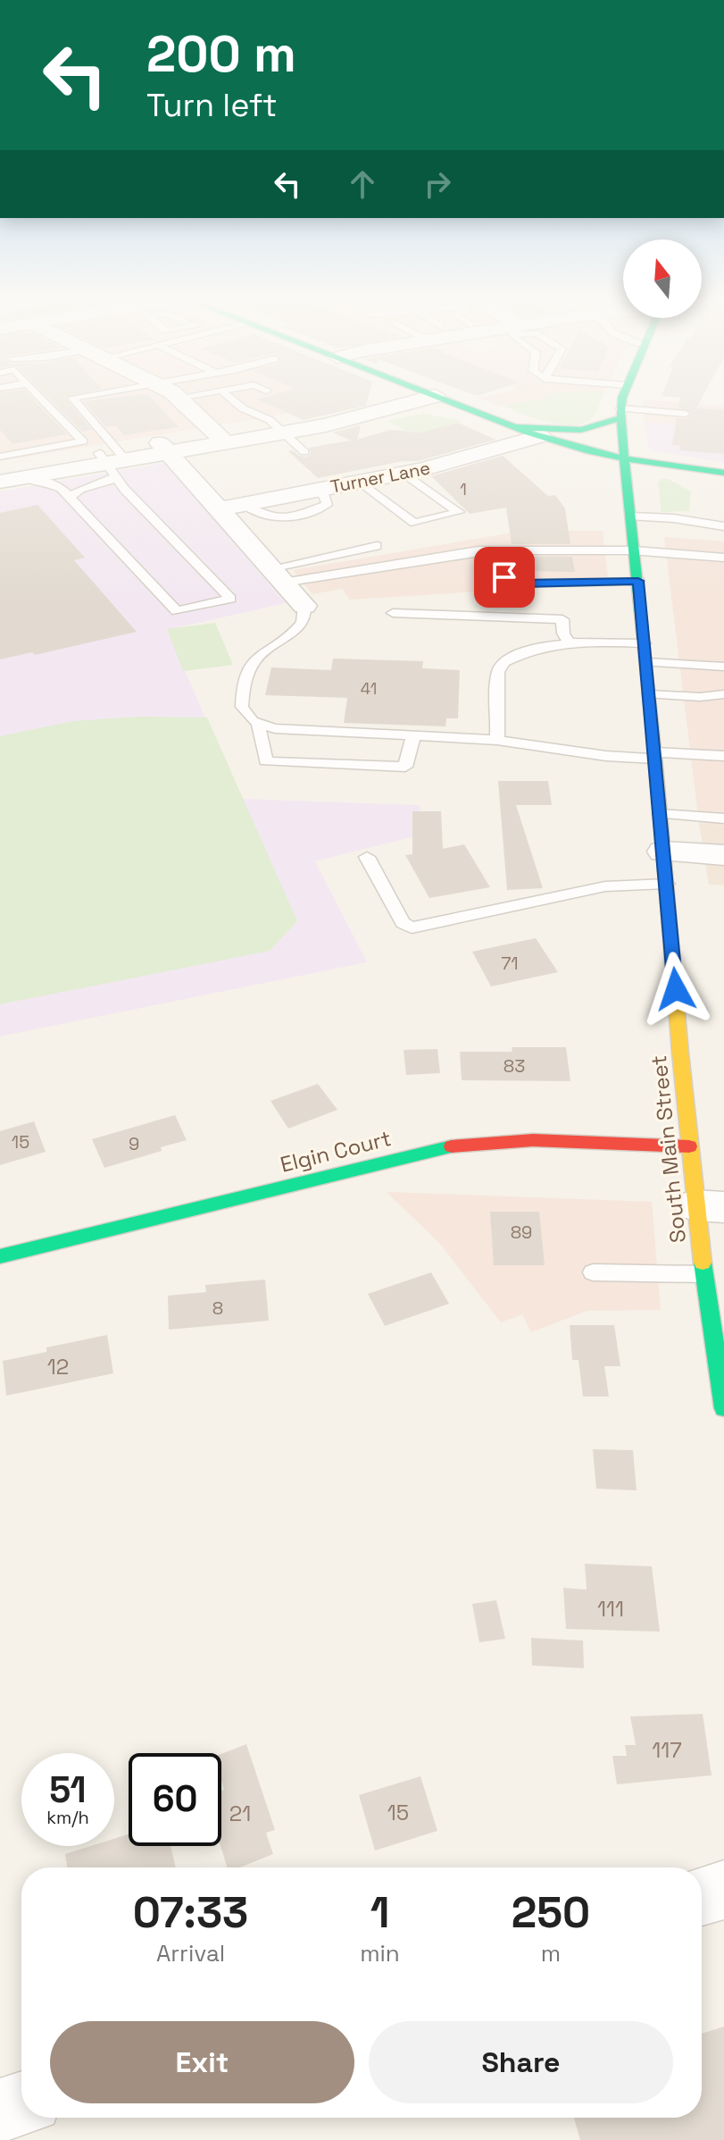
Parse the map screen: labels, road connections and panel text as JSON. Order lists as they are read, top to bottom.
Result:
{
  "streets": {
    "main road": ["South Main Street", "Elgin Court"],
    "street": ["Turner Lane"]
  },
  "crossings": [
    ["South Main Street", "Elgin Court"]
  ],
  "house_numbers": [
    "1",
    "41",
    "71",
    "83",
    "15",
    "9",
    "89",
    "8",
    "12",
    "111",
    "117",
    "15",
    "21"
  ],
  "north": "top",
  "page": {
    "turn": ["200 m", "Turn left"],
    "speed": "51 km/h",
    "limit": "60",
    "eta": [
      "07:33",
      "Arrival",
      "1",
      "min",
      "250",
      "m"
    ],
    "buttons": ["Exit", "Share"]
  }
}
